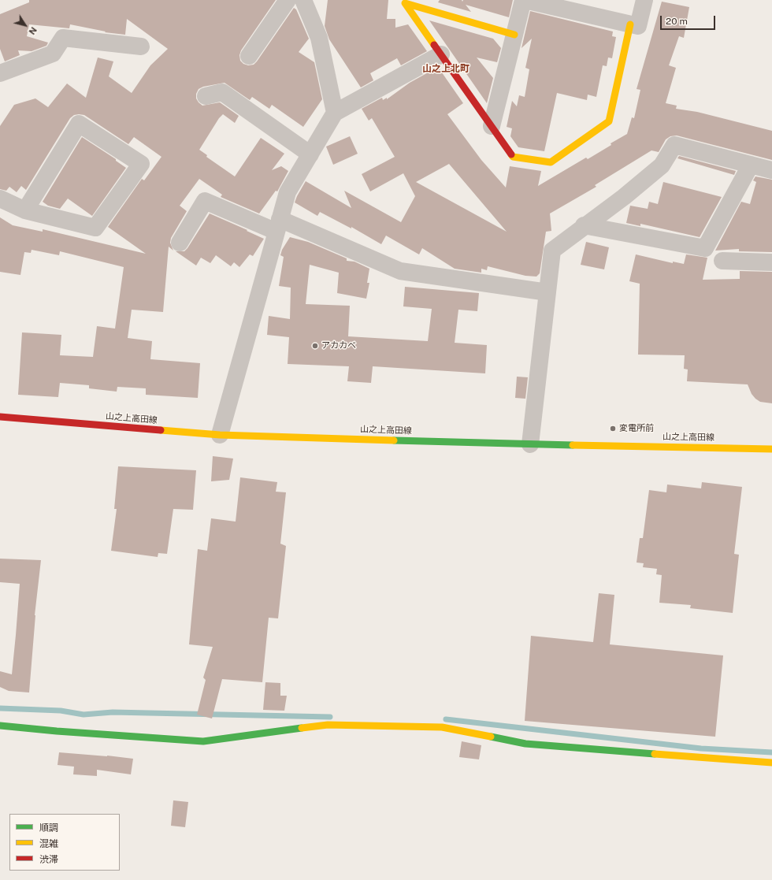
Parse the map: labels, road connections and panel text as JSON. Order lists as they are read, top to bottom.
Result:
{
  "streets": {
    "street": ["山之上高田線"]
  },
  "districts": ["山之上北町"],
  "places": ["アカカベ", "変電所前"],
  "legend": ["順調", "混雑", "渋滞"],
  "scale_bar": "20 m",
  "north": "bottom right"
}
